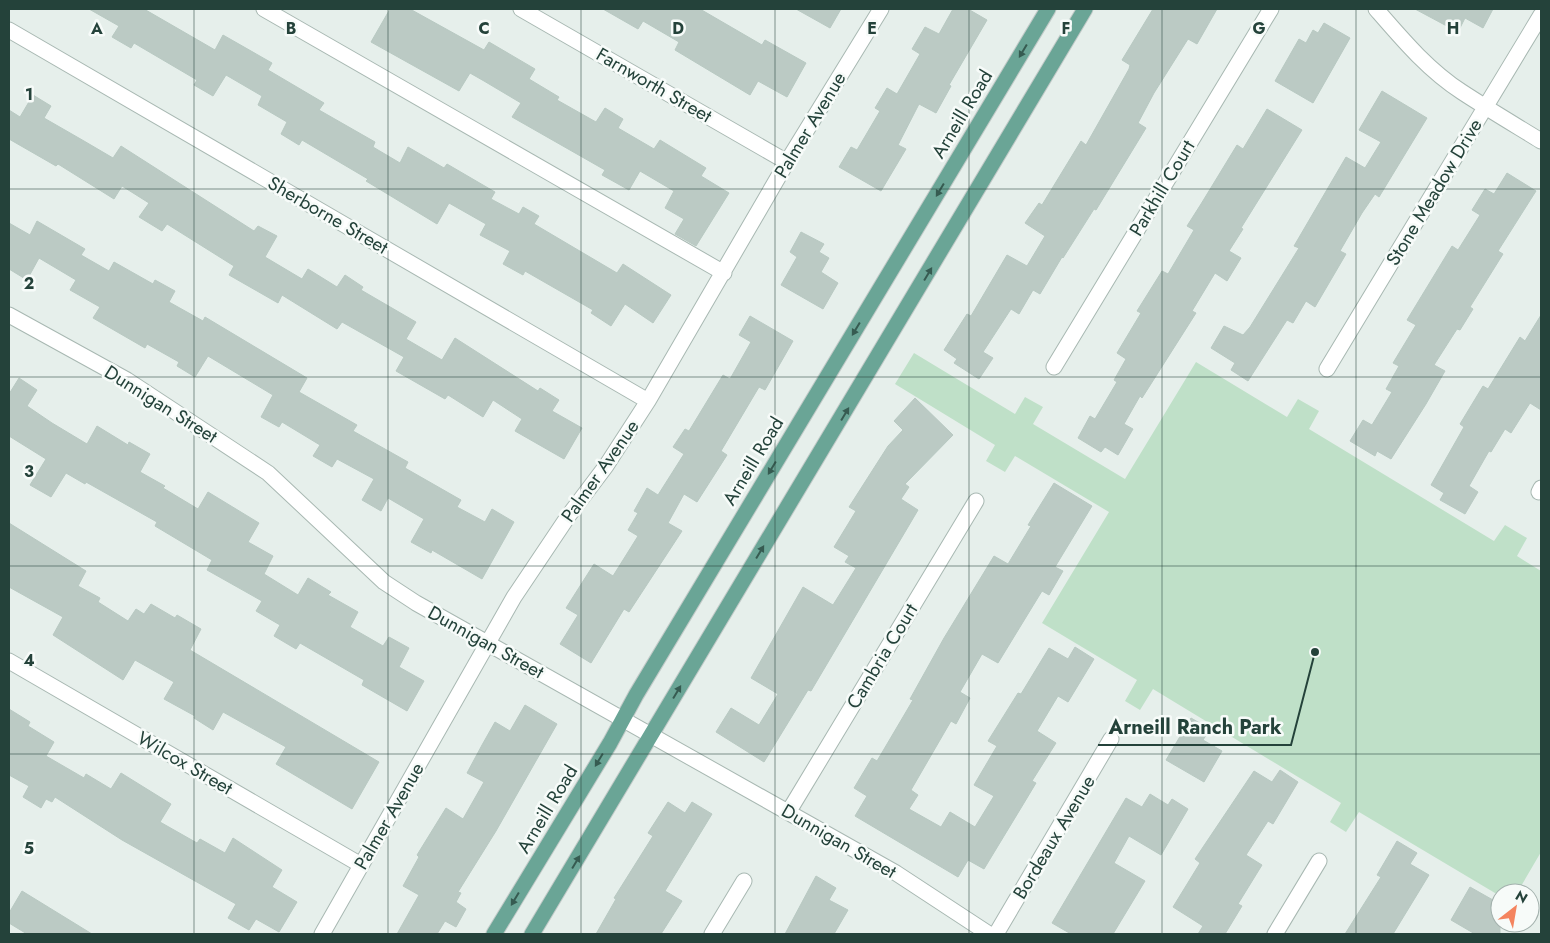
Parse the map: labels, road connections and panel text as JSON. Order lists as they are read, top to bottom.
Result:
{
  "streets": {
    "main road": ["Arneill Road"],
    "street": [
      "Farnworth Street",
      "Palmer Avenue",
      "Parkhill Court",
      "Stone Meadow Drive",
      "Sherborne Street",
      "Dunnigan Street",
      "Cambria Court",
      "Wilcox Street",
      "Bordeaux Avenue"
    ]
  },
  "crossings": [
    ["Farnworth Street", "Palmer Avenue"],
    ["Arneill Road", "Dunnigan Street"],
    ["Palmer Avenue", "Sherborne Street"],
    ["Palmer Avenue", "Dunnigan Street"],
    ["Palmer Avenue", "Wilcox Street"],
    ["Dunnigan Street", "Cambria Court"]
  ],
  "places": ["Arneill Ranch Park"],
  "north": "top right",
  "grid": {
    "columns": [
      "A",
      "B",
      "C",
      "D",
      "E",
      "F",
      "G",
      "H"
    ],
    "rows": [
      "1",
      "2",
      "3",
      "4",
      "5"
    ]
  }
}
